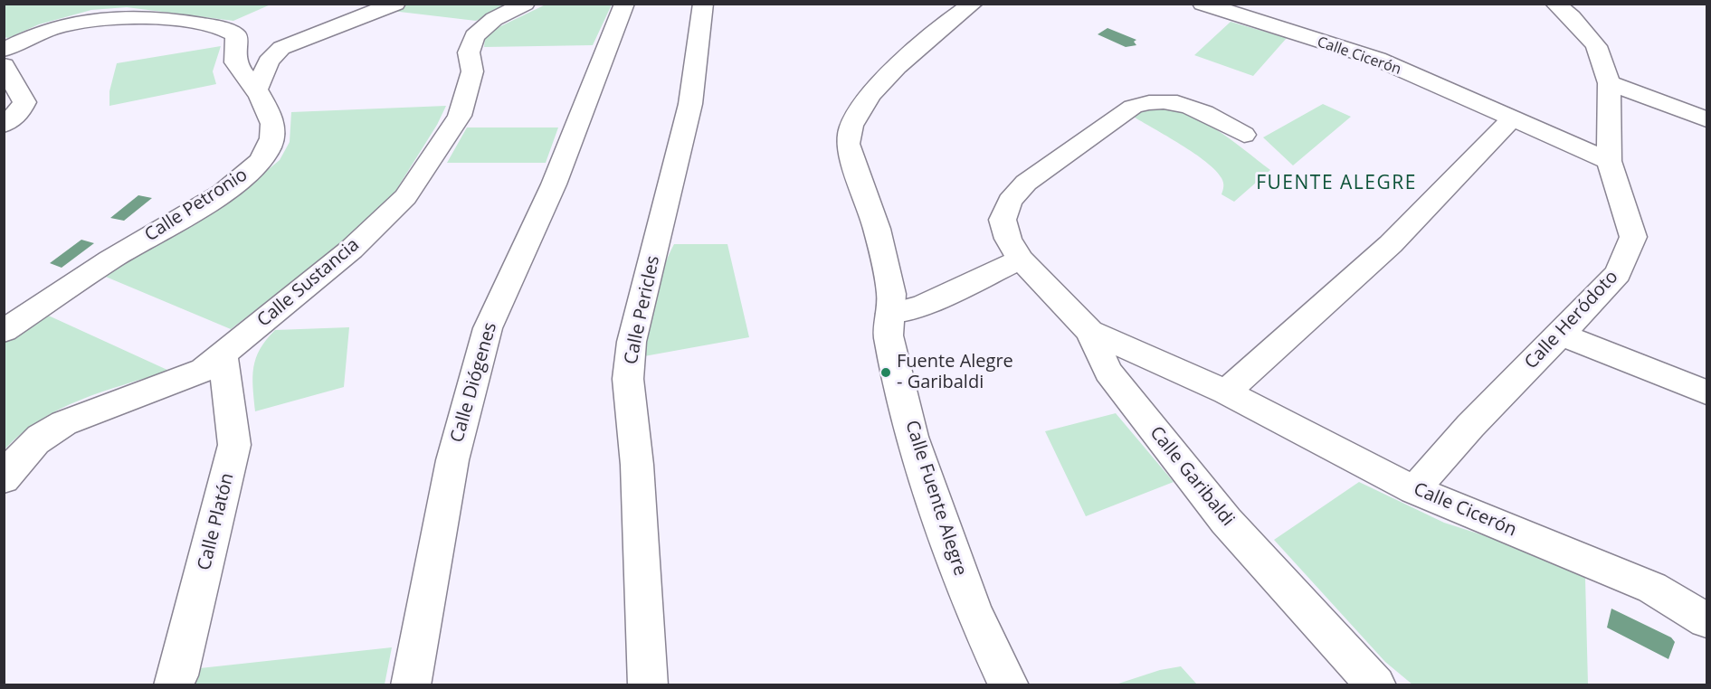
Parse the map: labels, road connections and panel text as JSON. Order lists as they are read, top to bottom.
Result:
{
  "streets": {
    "street": [
      "Calle Cicerón",
      "Calle Petronio",
      "Calle Sustancia",
      "Calle Pericles",
      "Calle Heródoto",
      "Calle Diógenes",
      "Calle Garibaldi",
      "Calle Fuente Alegre",
      "Calle Platón"
    ]
  },
  "crossings": [
    ["Calle Cicerón", "Calle Heródoto"],
    ["Calle Cicerón", "Calle Garibaldi"],
    ["Calle Sustancia", "Calle Platón"]
  ],
  "districts": ["FUENTE ALEGRE"],
  "places": ["Fuente Alegre - Garibaldi"]
}
